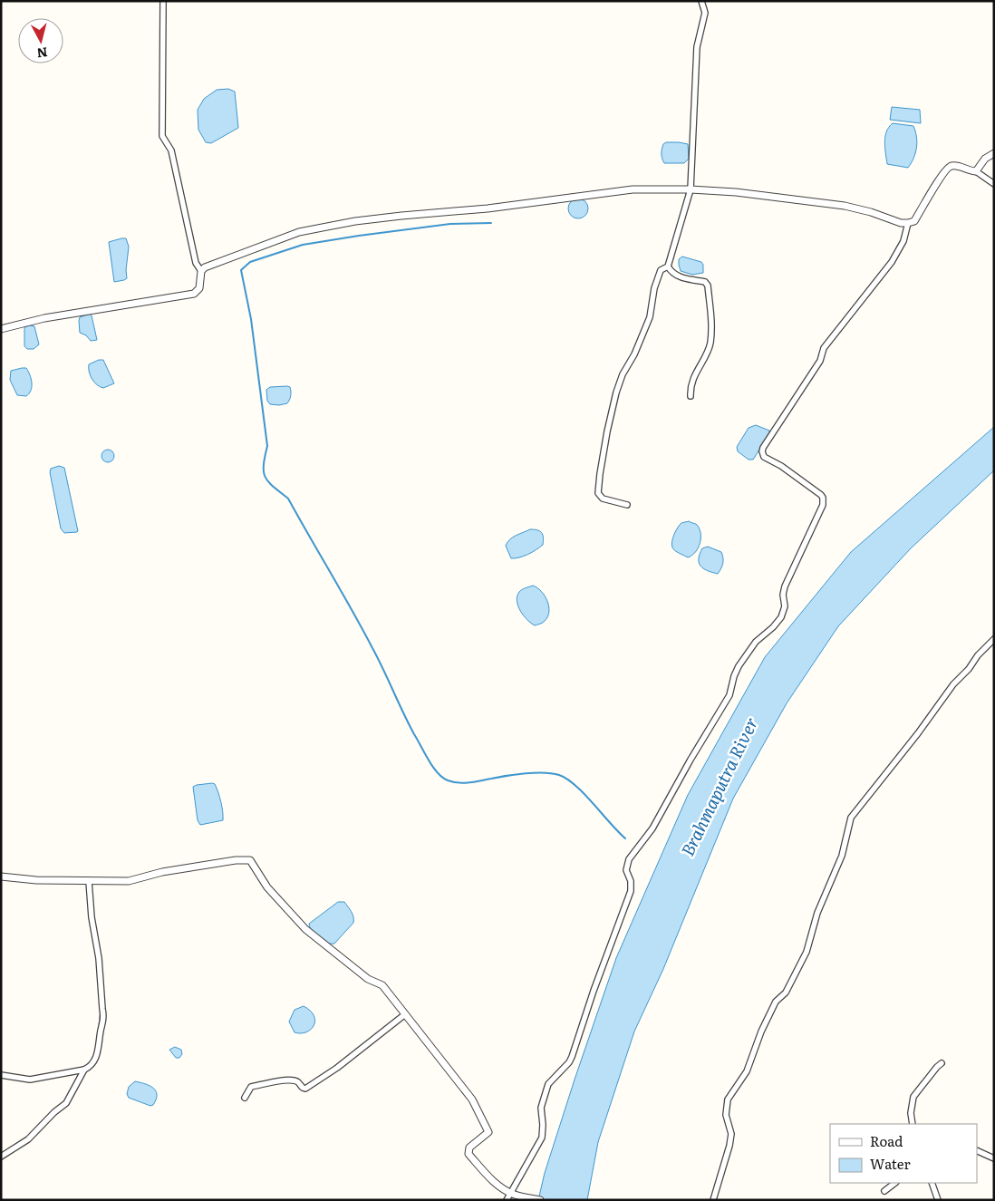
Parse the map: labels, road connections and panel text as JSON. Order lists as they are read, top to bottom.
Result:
{
  "water": ["Brahmaputra River"],
  "legend": ["Road", "Water"],
  "north": "bottom"
}
